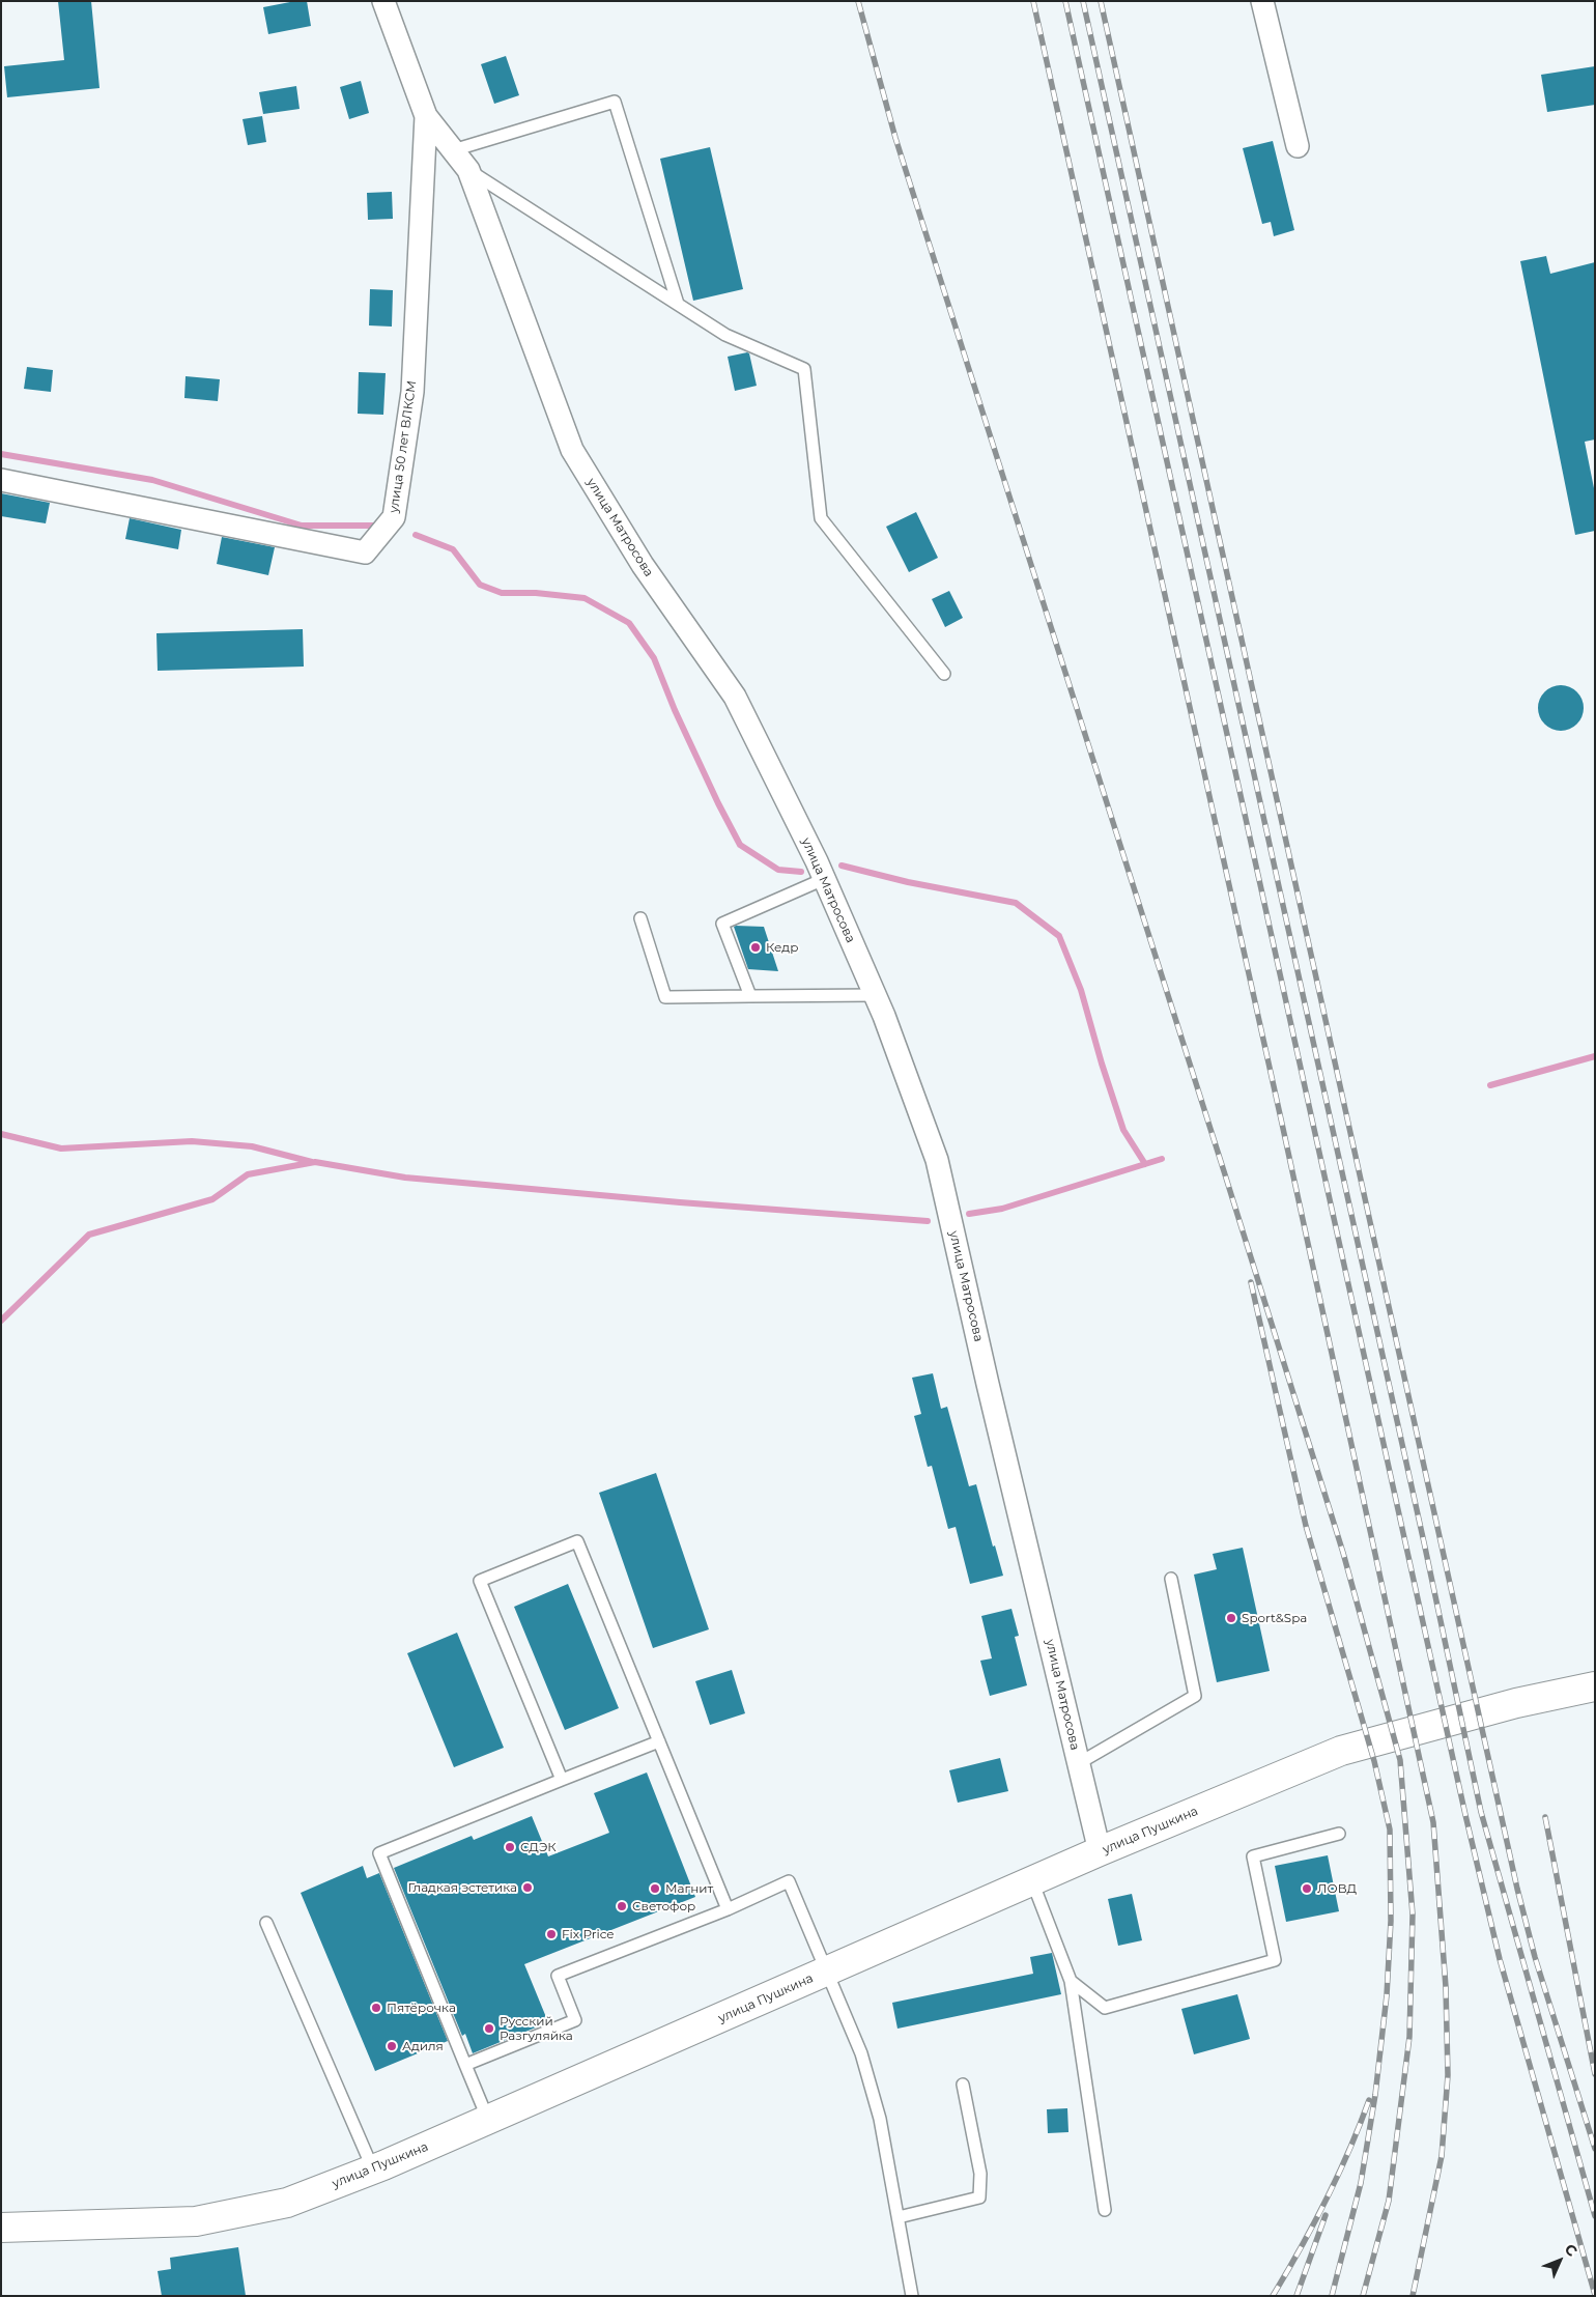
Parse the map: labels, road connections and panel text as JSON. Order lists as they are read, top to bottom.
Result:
{
  "streets": {
    "main road": ["улица Пушкина"],
    "street": ["улица 50 лет ВЛКСМ", "улица Матросова"]
  },
  "crossings": [
    ["улица 50 лет ВЛКСМ", "улица Матросова"],
    ["улица Матросова", "улица Пушкина"]
  ],
  "places": [
    "Кедр",
    "Sport&Spa",
    "СДЭК",
    "Гладкая эстетика",
    "Магнит",
    "ЛОВД",
    "Светофор",
    "Fix Price",
    "Пятёрочка",
    "Русский Разгуляйка",
    "Адиля"
  ],
  "north": "top right"
}
